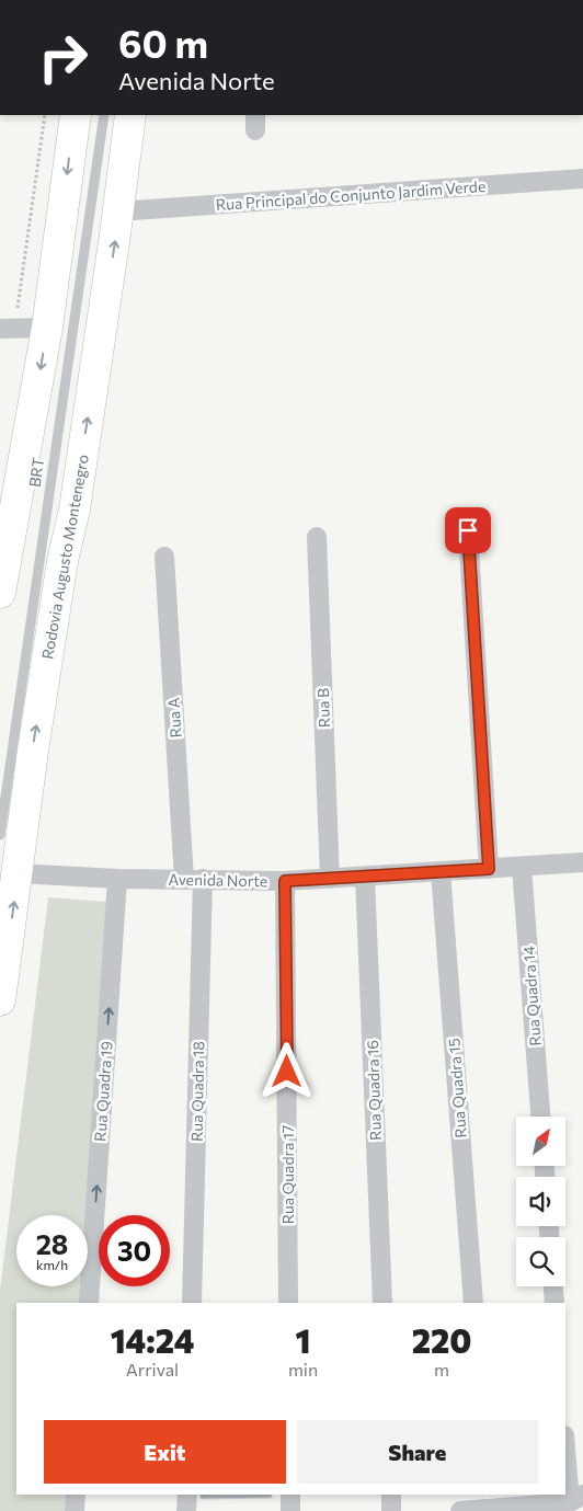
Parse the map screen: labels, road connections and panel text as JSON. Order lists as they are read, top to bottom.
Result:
{
  "streets": {
    "main road": ["Rodovia Augusto Montenegro"],
    "street": [
      "Rua Principal do Conjunto Jardim Verde",
      "Rua B",
      "Rua A",
      "Avenida Norte",
      "Rua Quadra 14",
      "Rua Quadra 15",
      "Rua Quadra 16",
      "Rua Quadra 19",
      "Rua Quadra 18",
      "Rua Quadra 17"
    ],
    "lane": ["BRT"]
  },
  "crossings": [
    ["Rua Principal do Conjunto Jardim Verde", "Rodovia Augusto Montenegro"],
    ["Rodovia Augusto Montenegro", "Avenida Norte"],
    ["Rua B", "Avenida Norte"],
    ["Rua A", "Avenida Norte"],
    ["Rua A", "Rua Quadra 18"],
    ["Avenida Norte", "Rua Quadra 14"],
    ["Avenida Norte", "Rua Quadra 15"],
    ["Avenida Norte", "Rua Quadra 16"],
    ["Avenida Norte", "Rua Quadra 19"],
    ["Avenida Norte", "Rua Quadra 18"],
    ["Avenida Norte", "Rua Quadra 17"]
  ],
  "one_way": ["Rua Quadra 19"],
  "north": "top right",
  "page": {
    "turn": ["60 m", "Avenida Norte"],
    "speed": "28 km/h",
    "limit": "30",
    "eta": [
      "14:24",
      "Arrival",
      "1",
      "min",
      "220",
      "m"
    ],
    "buttons": ["Exit", "Share"]
  }
}
